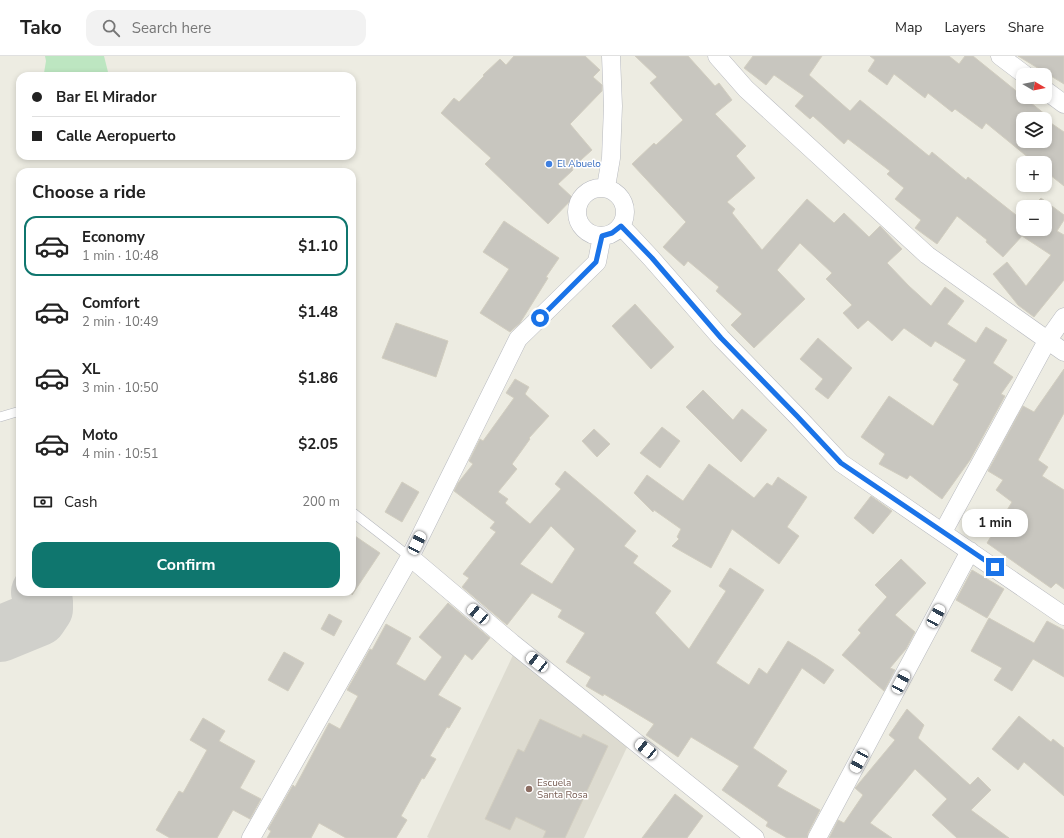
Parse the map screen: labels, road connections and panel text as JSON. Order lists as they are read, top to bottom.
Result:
{
  "places": ["El Abuelo", "Escuela Santa Rosa"],
  "north": "right",
  "page": {
    "header": "Tako",
    "search": "Search here",
    "nav": ["Map", "Layers", "Share"],
    "map_buttons": ["+", "−"],
    "banner": ["Bar El Mirador", "Calle Aeropuerto"],
    "heading": "Choose a ride",
    "list": [
      {
        "name": "Economy",
        "note": "1 min · 10:48",
        "value": "$1.10"
      },
      {
        "name": "Comfort",
        "note": "2 min · 10:49",
        "value": "$1.48"
      },
      {
        "name": "XL",
        "note": "3 min · 10:50",
        "value": "$1.86"
      },
      {
        "name": "Moto",
        "note": "4 min · 10:51",
        "value": "$2.05"
      }
    ],
    "pay": ["Cash", "200 m"],
    "bubble": "1 min",
    "buttons": "Confirm"
  }
}
